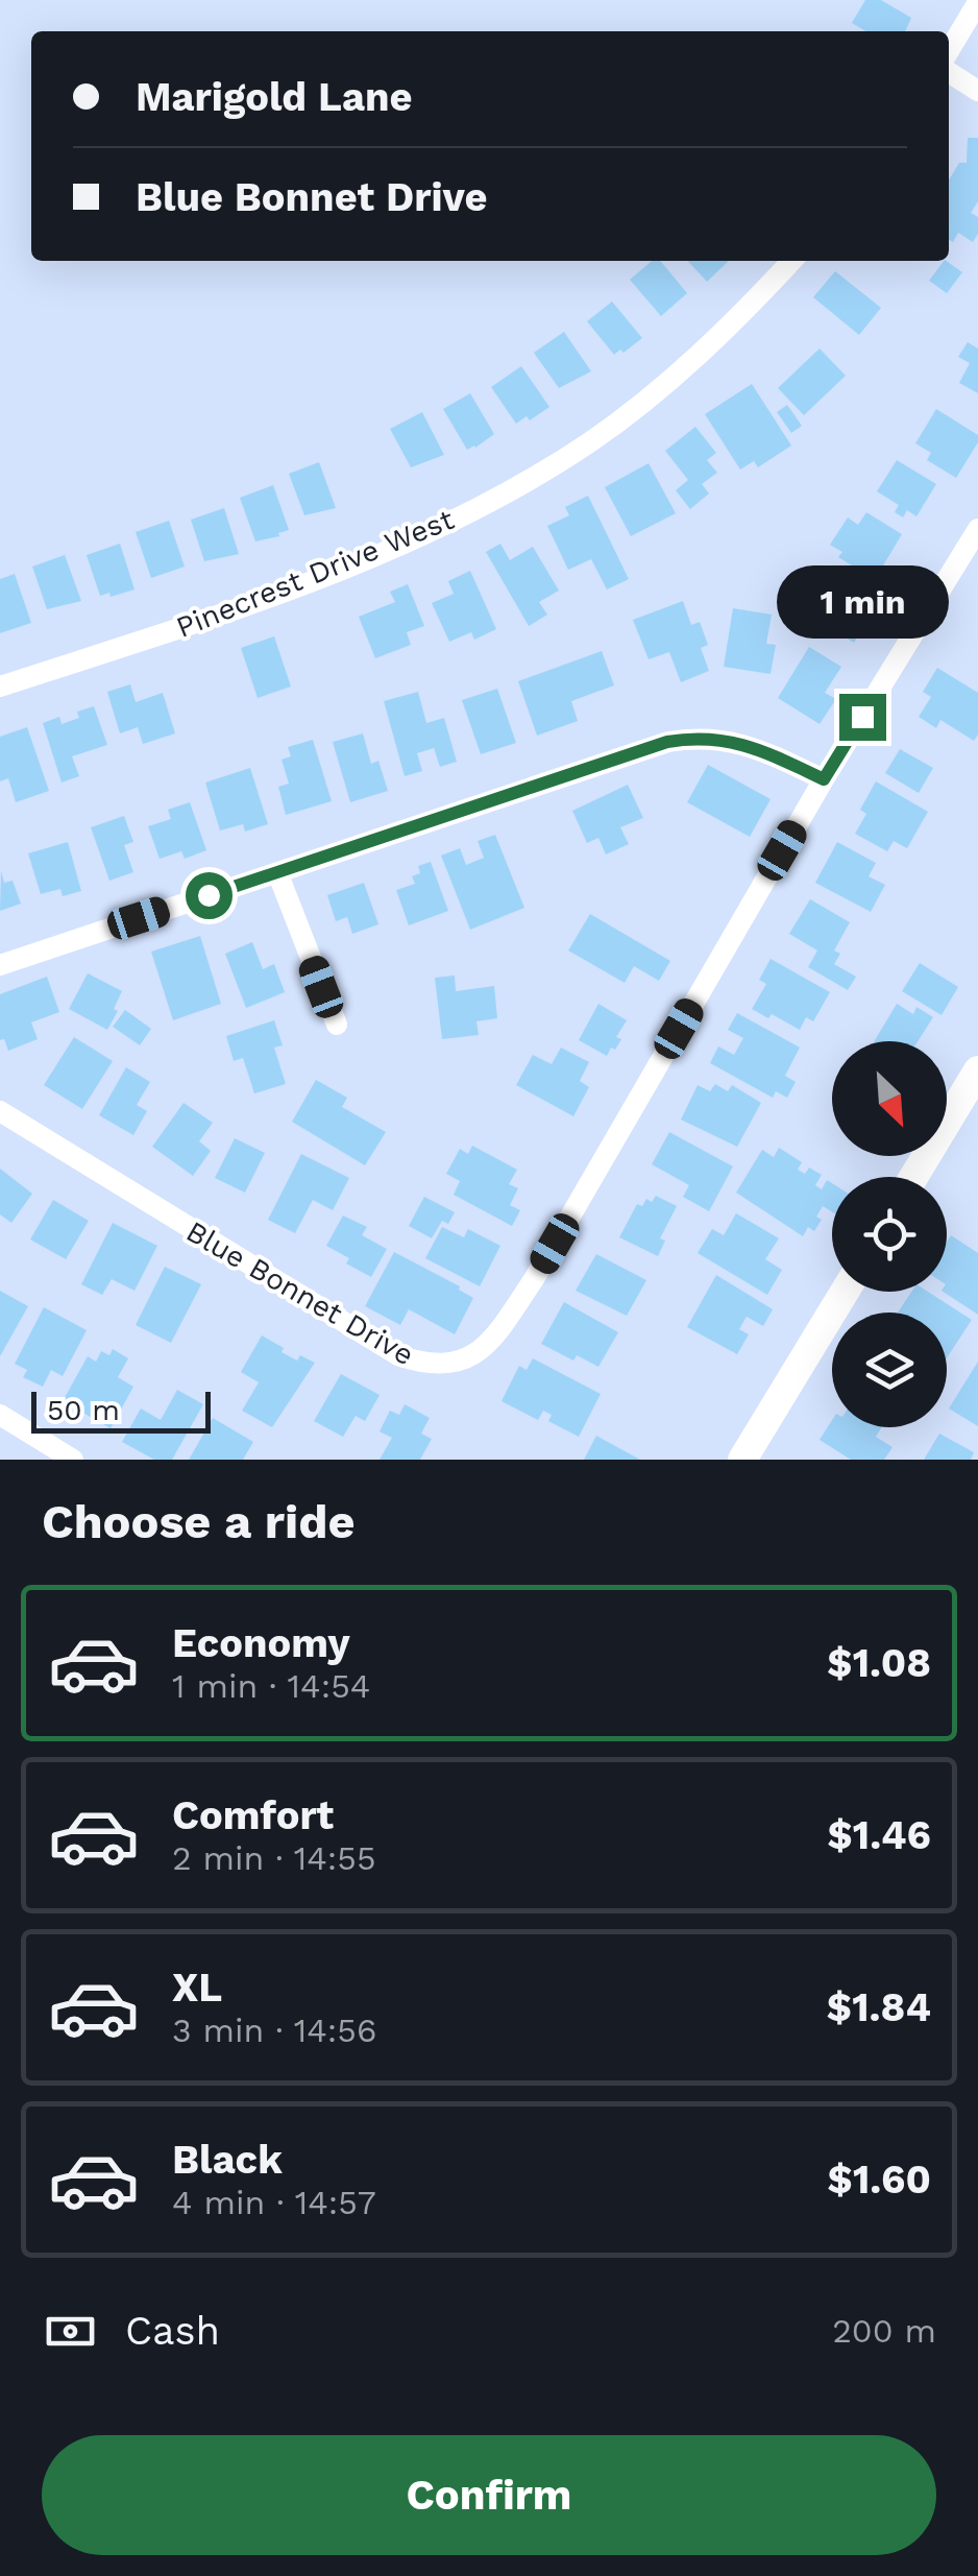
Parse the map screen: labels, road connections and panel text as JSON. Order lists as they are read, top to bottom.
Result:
{
  "streets": {
    "street": ["Pinecrest Drive West", "Blue Bonnet Drive"]
  },
  "scale_bar": "50 m",
  "north": "bottom right",
  "page": {
    "banner": ["Marigold Lane", "Blue Bonnet Drive"],
    "bubble": "1 min",
    "scale": "50 m",
    "heading": "Choose a ride",
    "list": [
      {
        "name": "Economy",
        "note": "1 min · 14:54",
        "value": "$1.08"
      },
      {
        "name": "Comfort",
        "note": "2 min · 14:55",
        "value": "$1.46"
      },
      {
        "name": "XL",
        "note": "3 min · 14:56",
        "value": "$1.84"
      },
      {
        "name": "Black",
        "note": "4 min · 14:57",
        "value": "$1.60"
      }
    ],
    "pay": ["Cash", "200 m"],
    "buttons": "Confirm"
  }
}
